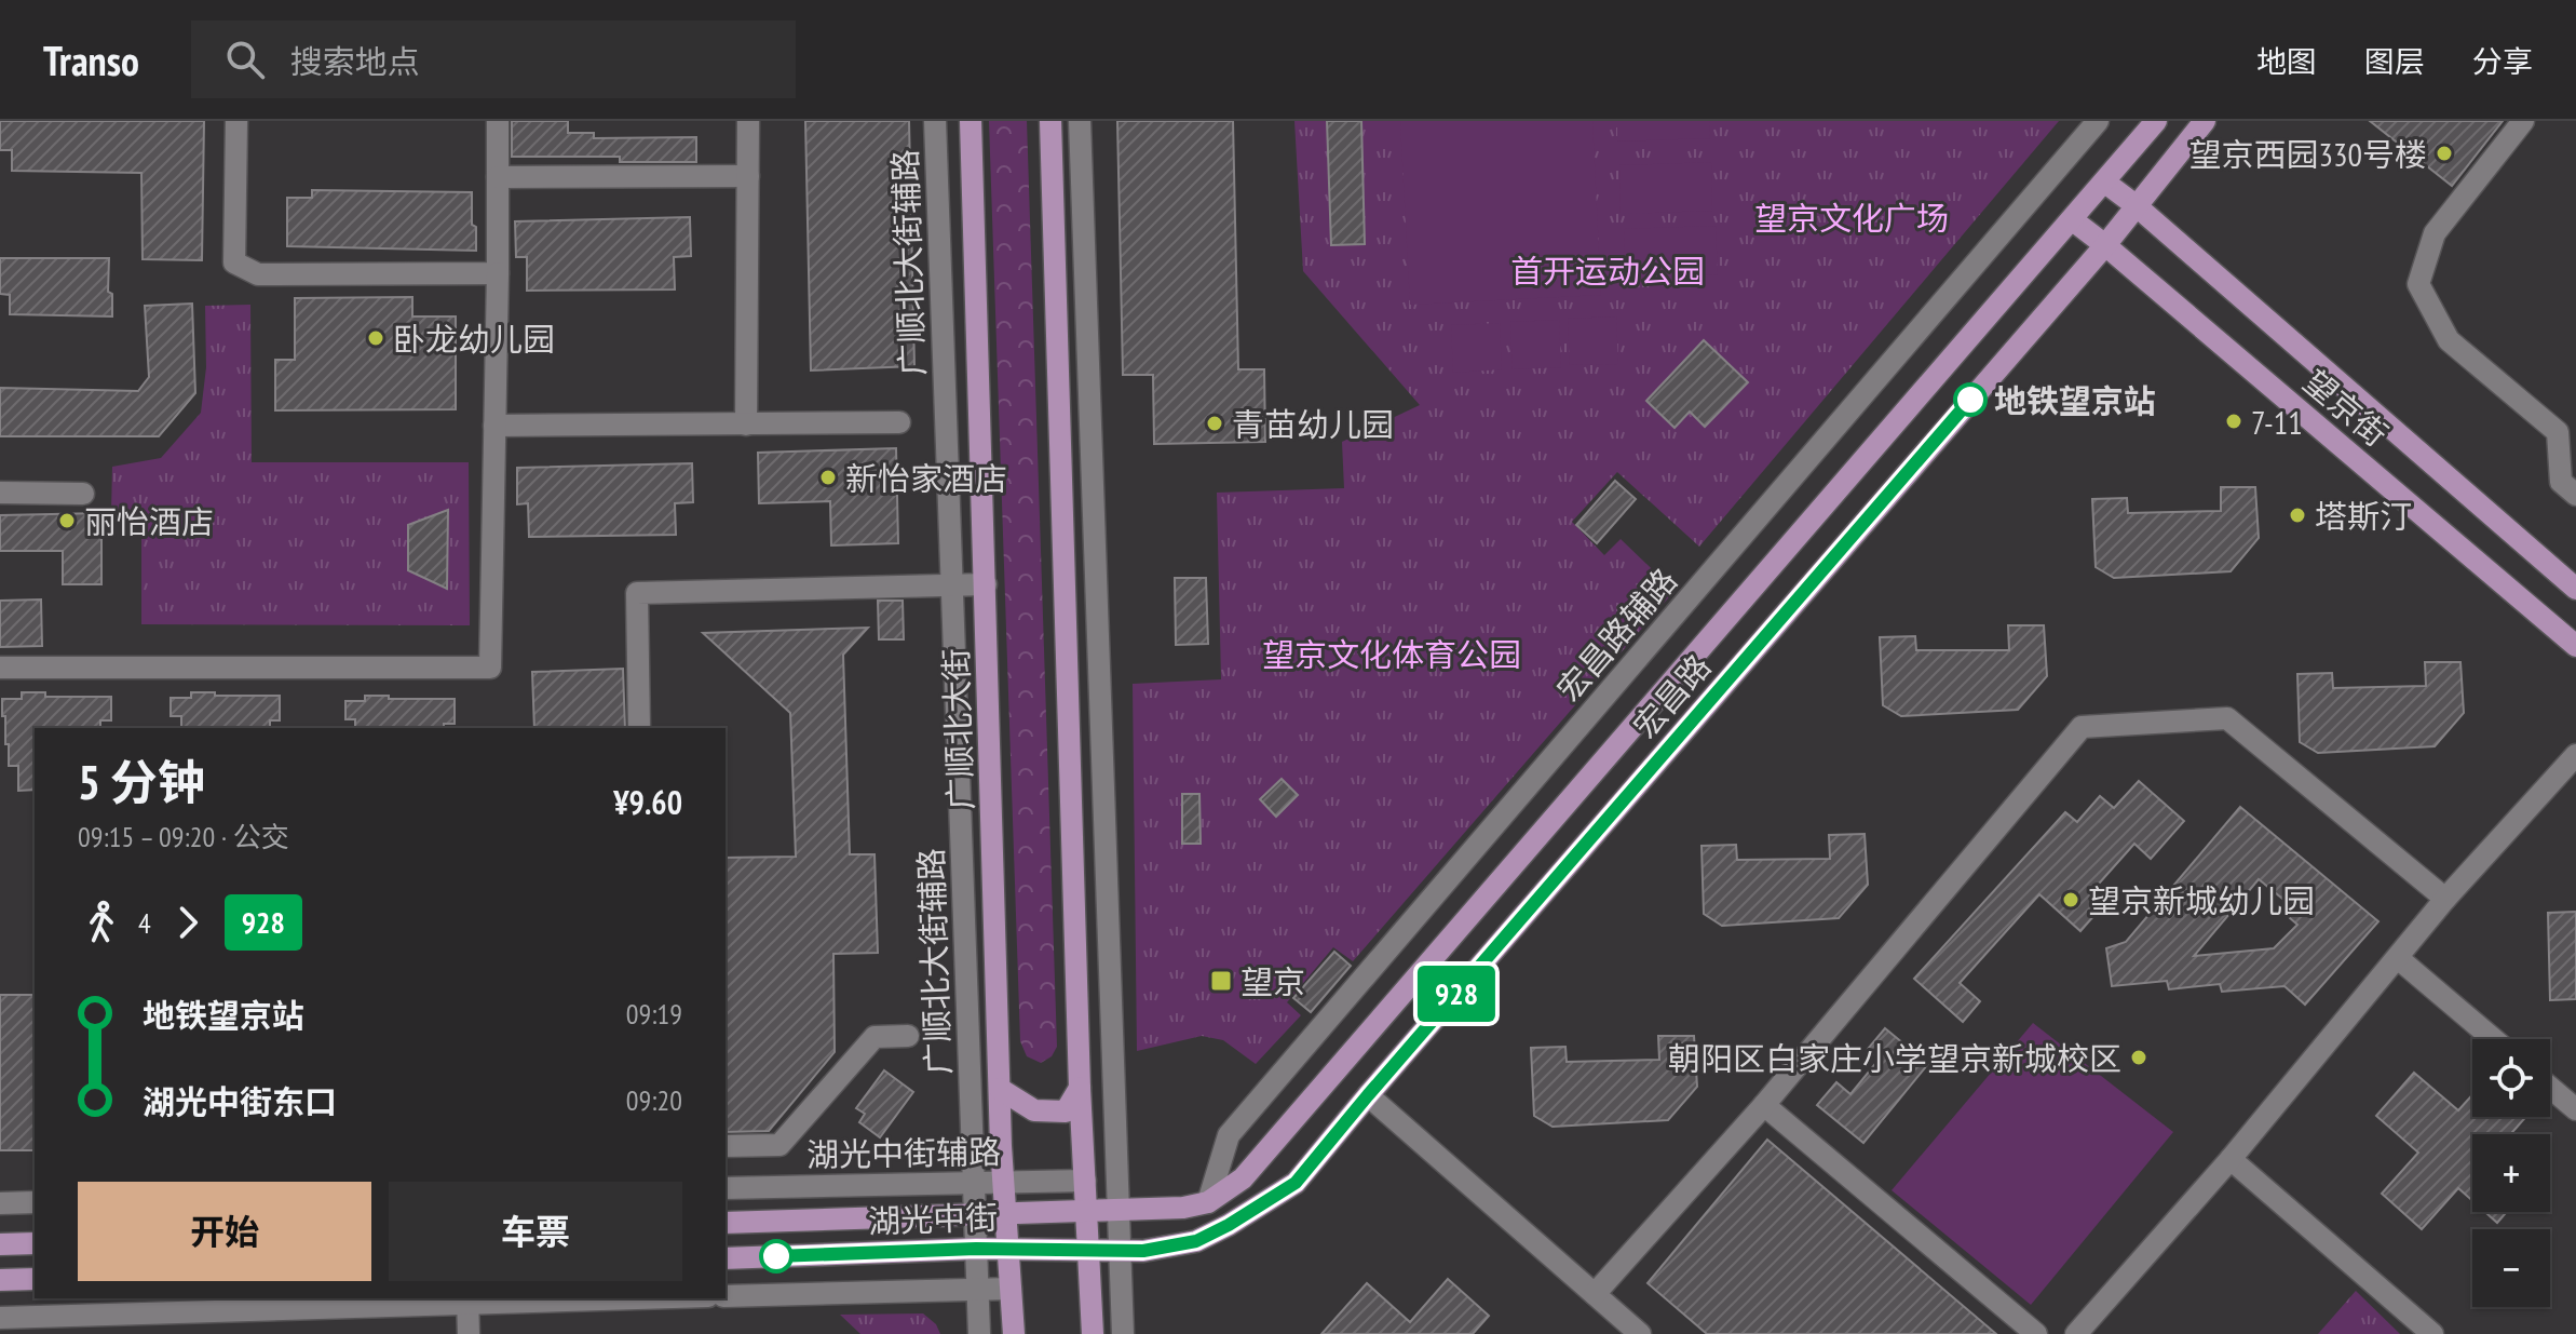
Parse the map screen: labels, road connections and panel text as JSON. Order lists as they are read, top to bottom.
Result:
{
  "streets": {
    "main road": [
      "望京街",
      "宏昌路",
      "广顺北大街",
      "湖光中街"
    ],
    "street": ["广顺北大街辅路", "宏昌路辅路", "湖光中街辅路"]
  },
  "crossings": [
    ["广顺北大街辅路", "湖光中街辅路"],
    ["广顺北大街辅路", "湖光中街"],
    ["望京街", "宏昌路"],
    ["宏昌路辅路", "宏昌路"],
    ["宏昌路", "湖光中街"],
    ["广顺北大街", "湖光中街辅路"],
    ["广顺北大街", "湖光中街"]
  ],
  "parks": ["望京文化广场", "首开运动公园", "望京文化体育公园"],
  "places": {
    "other": [
      "望京西园330号楼",
      "卧龙幼儿园",
      "地铁望京站",
      "7-11",
      "青苗幼儿园",
      "新怡家酒店",
      "塔斯汀",
      "丽怡酒店",
      "望京新城幼儿园",
      "朝阳区白家庄小学望京新城校区"
    ],
    "transit": ["望京"]
  },
  "lines": ["bus line 928"],
  "page": {
    "header": "Transo",
    "search": "搜索地点",
    "nav": ["地图", "图层", "分享"],
    "on_map": "928",
    "heading": ["5 分钟", "09:15 – 09:20 · 公交", "¥9.60"],
    "legs": ["4", "928"],
    "list": [
      {
        "name": "地铁望京站",
        "value": "09:19"
      },
      {
        "name": "湖光中街东口",
        "value": "09:20"
      }
    ],
    "map_buttons": ["+", "−"],
    "buttons": ["开始", "车票"]
  }
}
